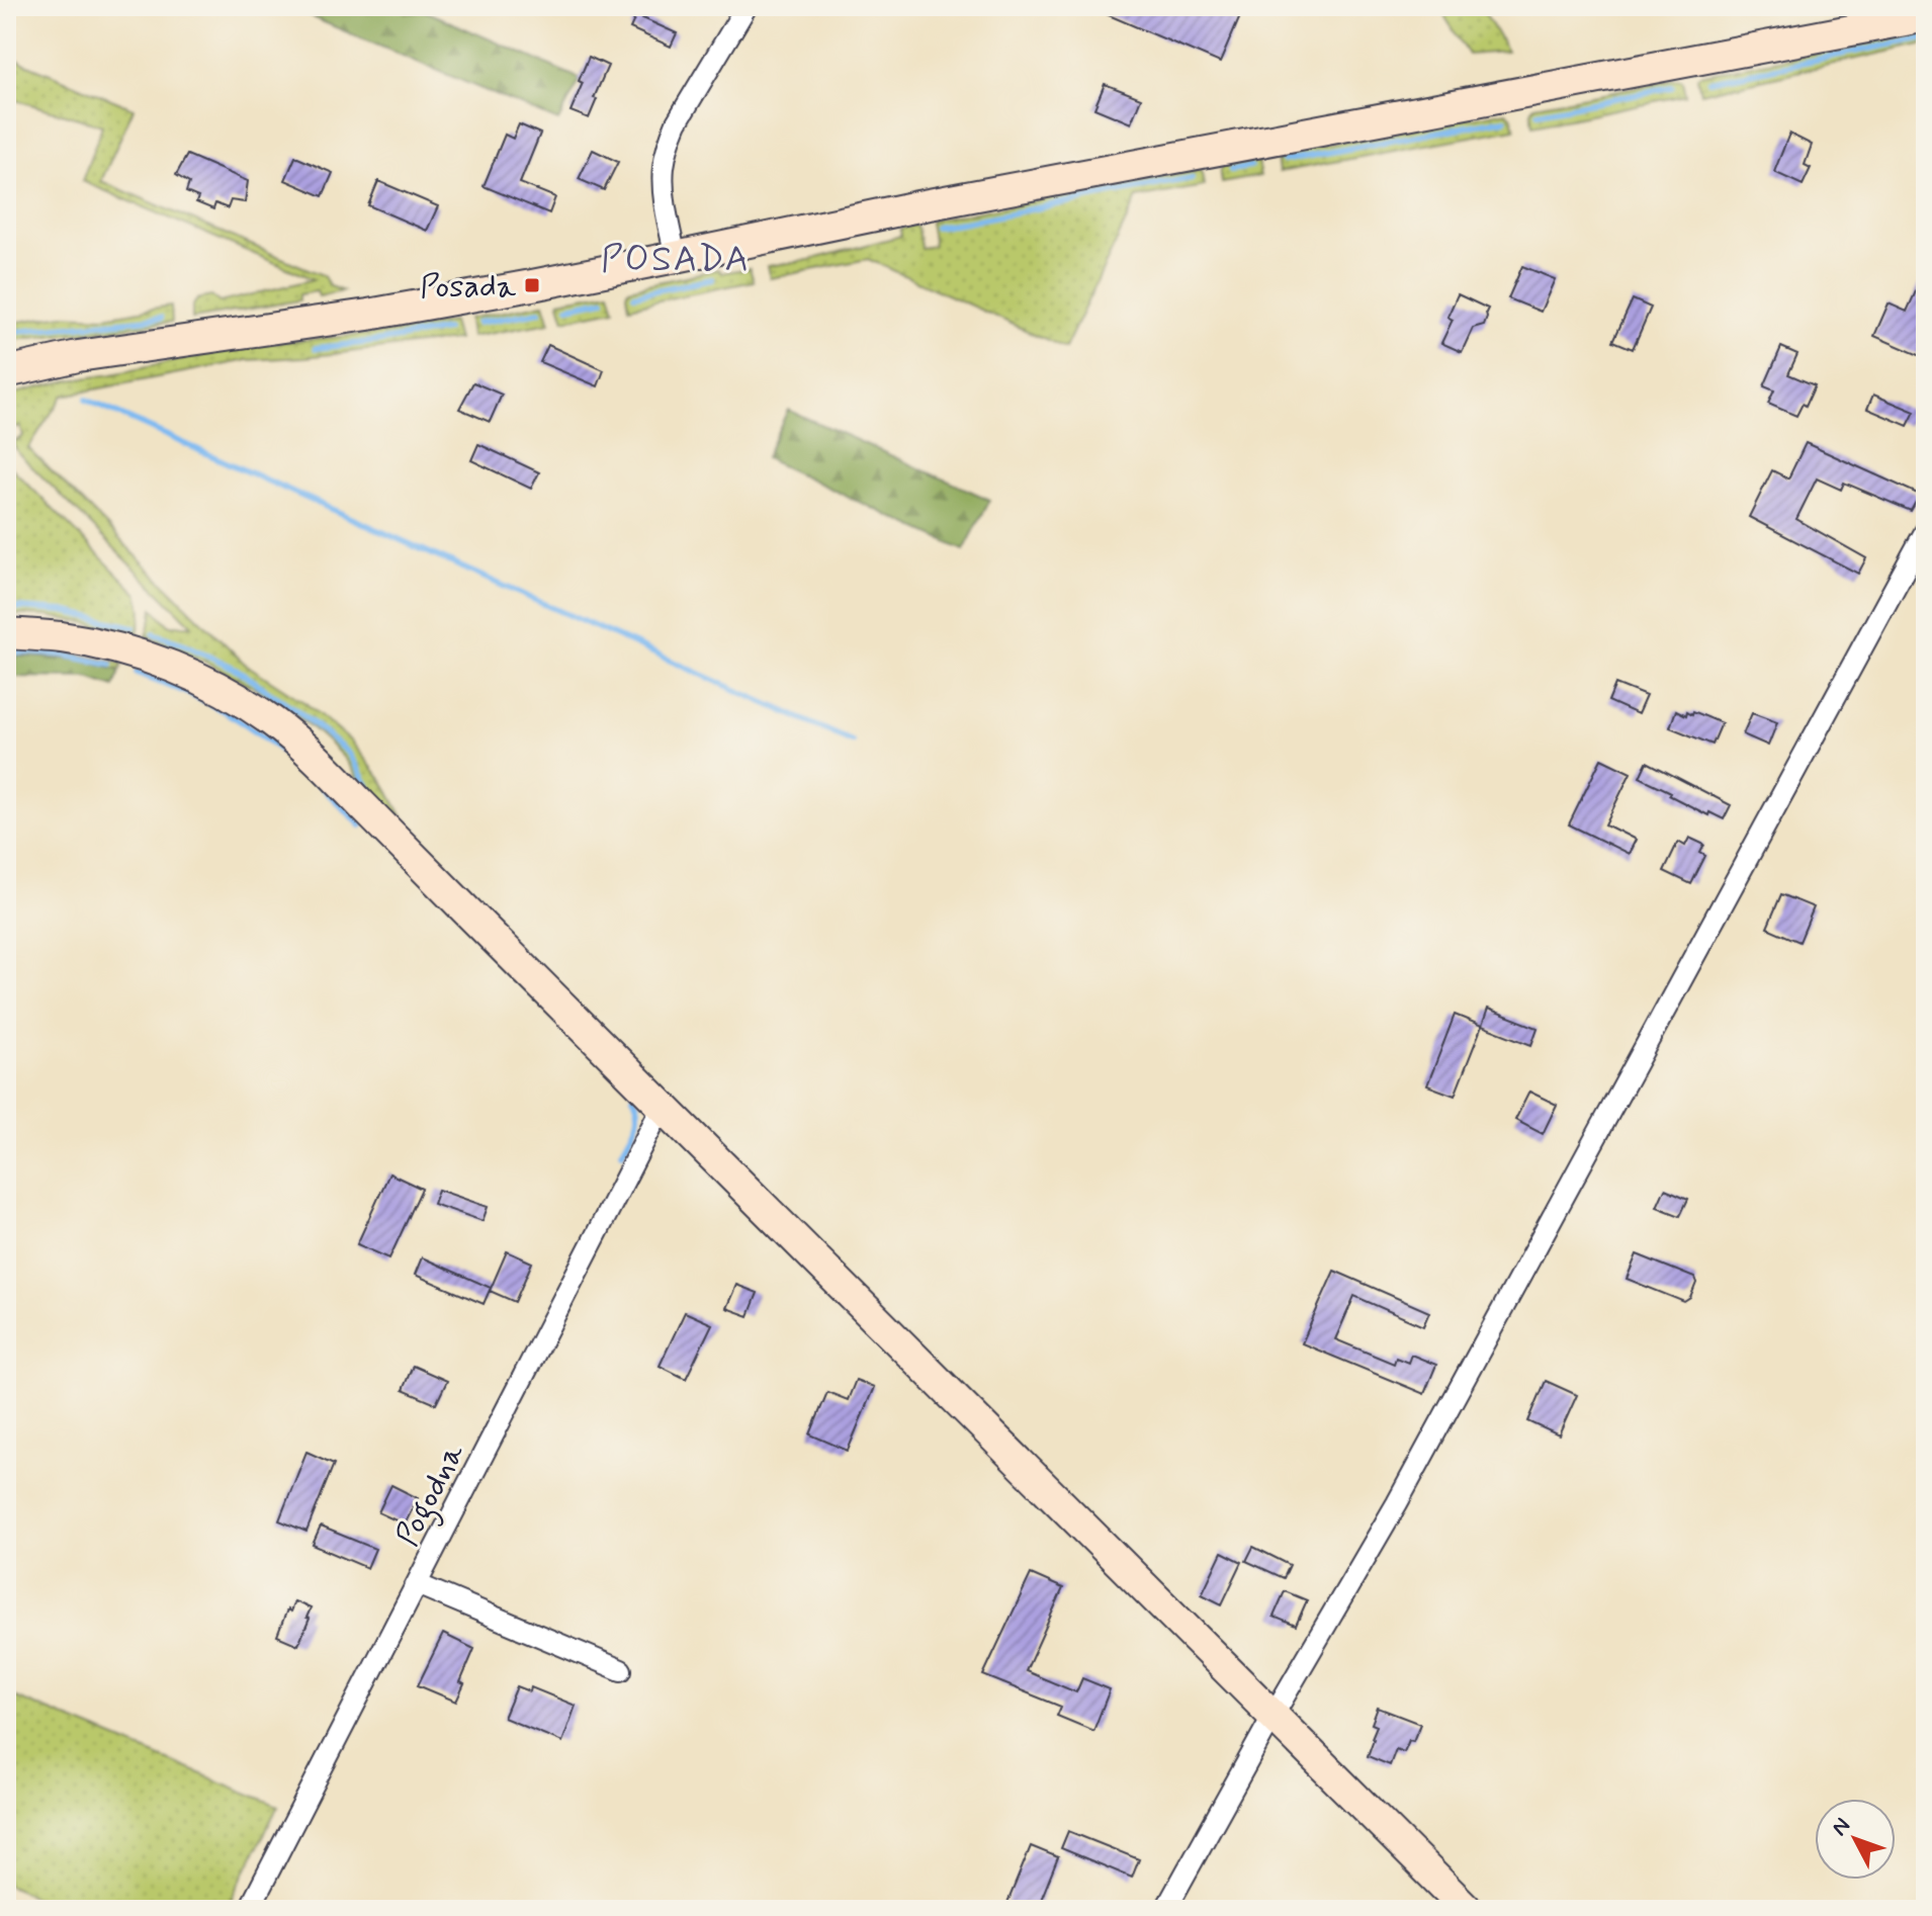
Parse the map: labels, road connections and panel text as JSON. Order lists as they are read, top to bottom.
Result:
{
  "streets": {
    "street": ["Pogodna"]
  },
  "districts": ["POSADA"],
  "places": {
    "transit": ["Posada"]
  },
  "north": "top left"
}
